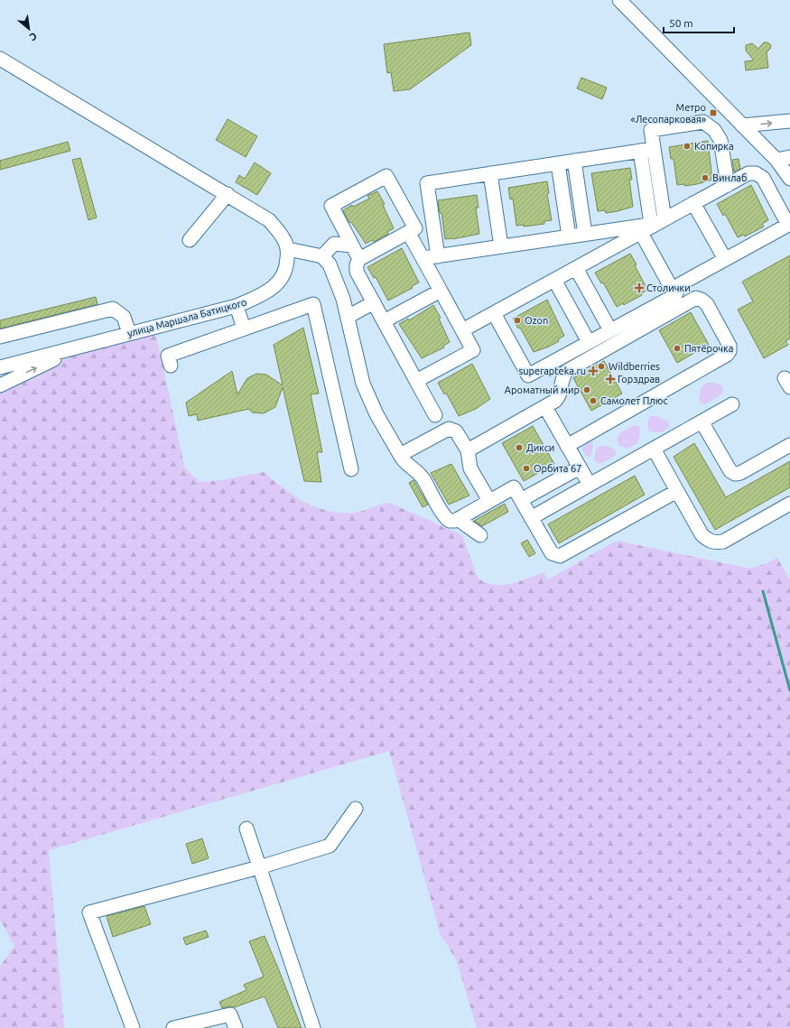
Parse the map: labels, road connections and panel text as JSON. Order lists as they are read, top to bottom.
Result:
{
  "streets": {
    "street": ["улица Маршала Батицкого"]
  },
  "places": {
    "transit": ["Метро «Лесопарковая»"],
    "other": [
      "Копирка",
      "Винлаб",
      "Ozon",
      "Пятёрочка",
      "Wildberries",
      "Ароматный мир",
      "Самолет Плюс",
      "Дикси",
      "Орбита 67"
    ],
    "health": ["Столички", "superapteka.ru", "Горздрав"]
  },
  "scale_bar": "50 m",
  "north": "bottom right"
}
